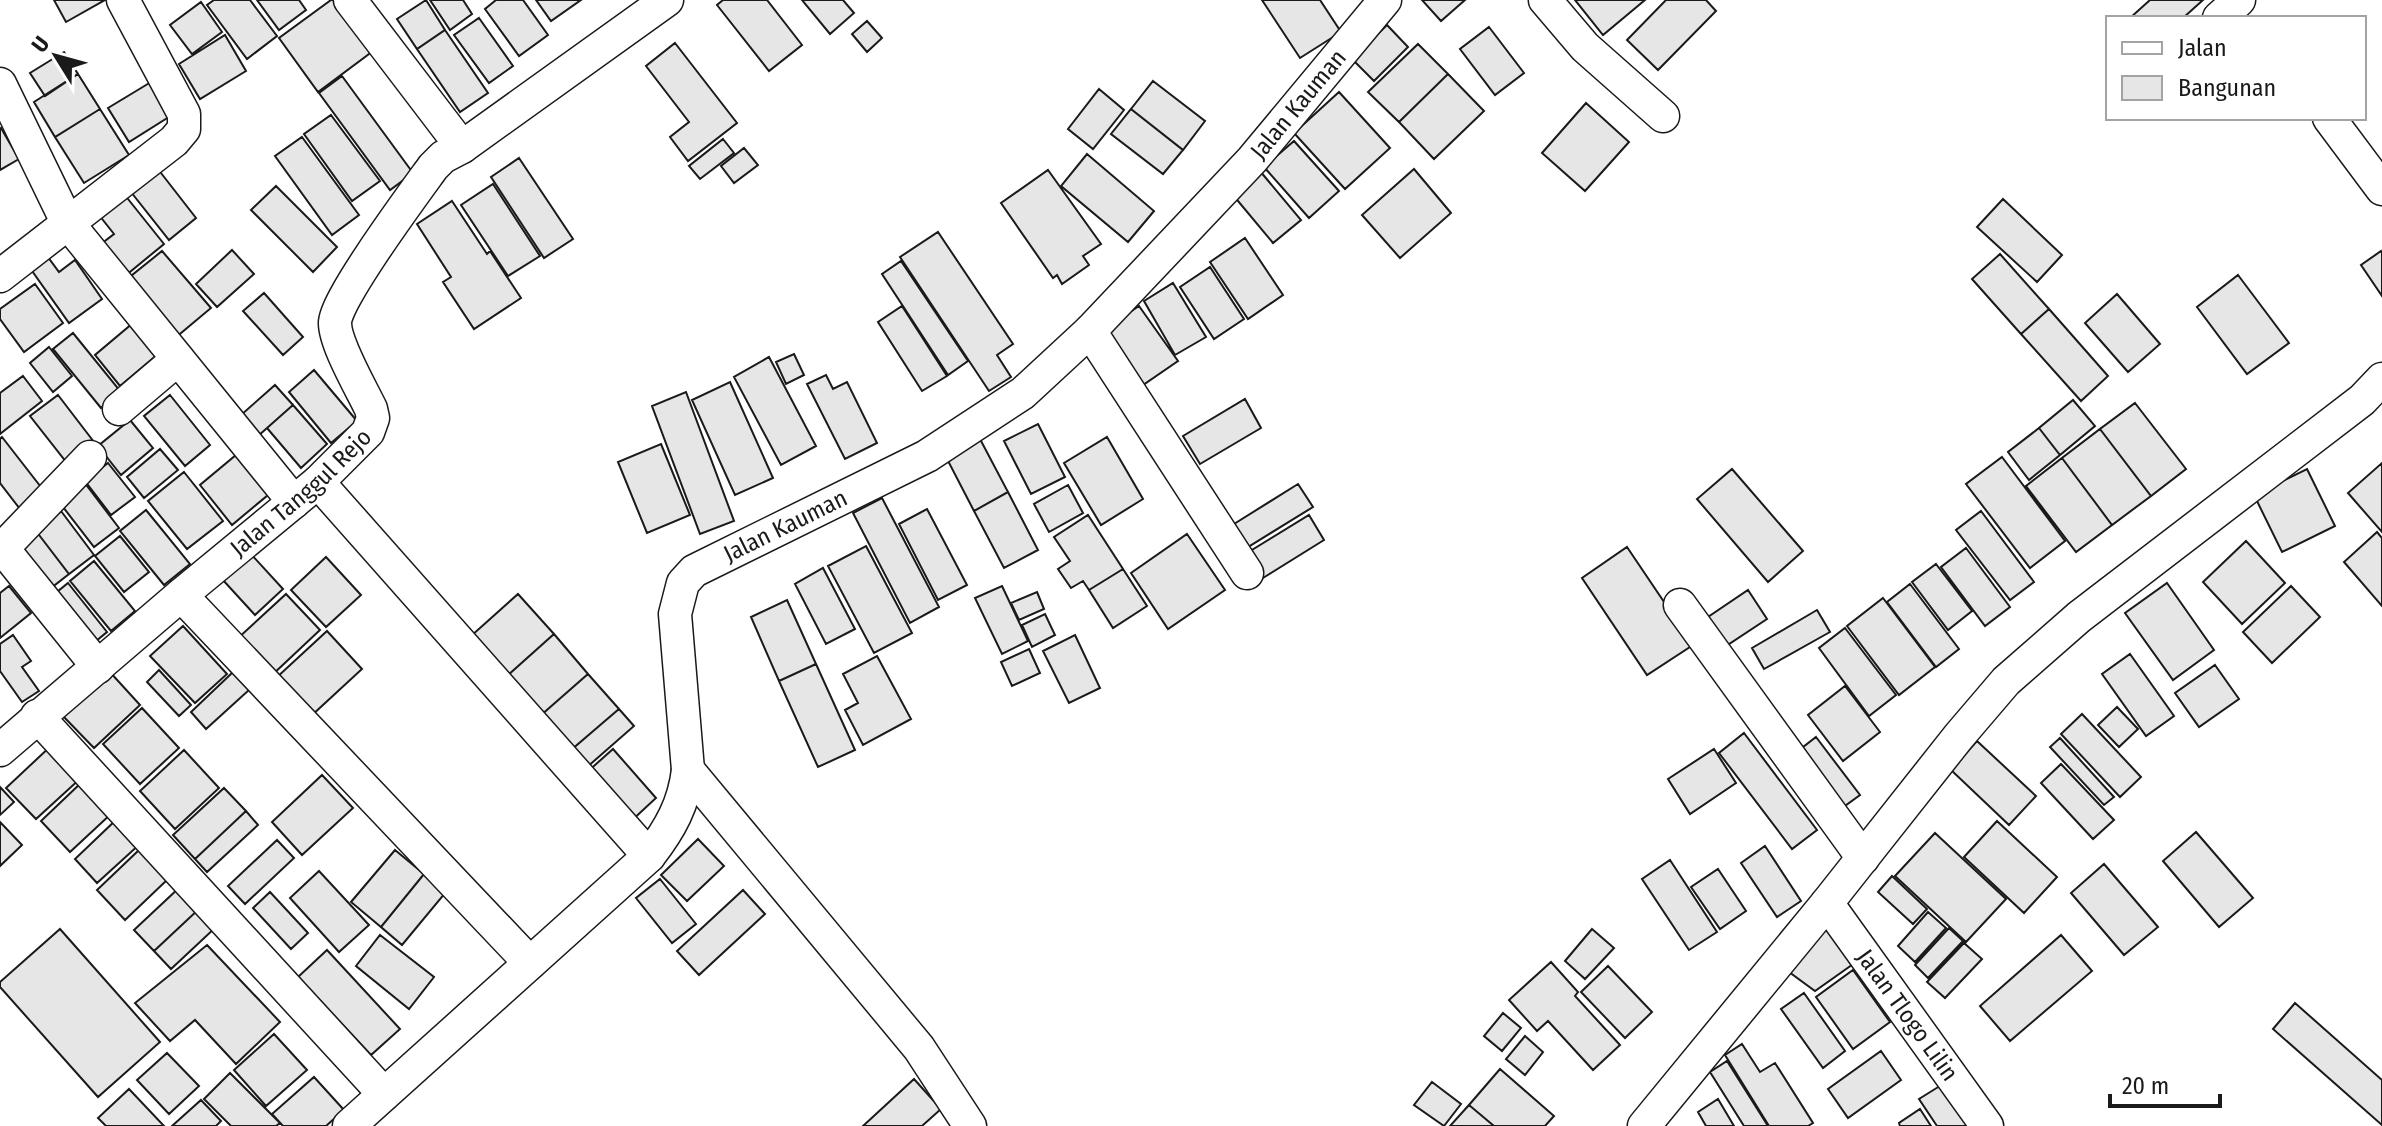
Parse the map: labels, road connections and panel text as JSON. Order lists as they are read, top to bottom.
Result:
{
  "streets": {
    "street": ["Jalan Kauman", "Jalan Tanggul Rejo", "Jalan Tlogo Lilin"]
  },
  "legend": ["Jalan", "Bangunan"],
  "scale_bar": "20 m",
  "north": "top left"
}
